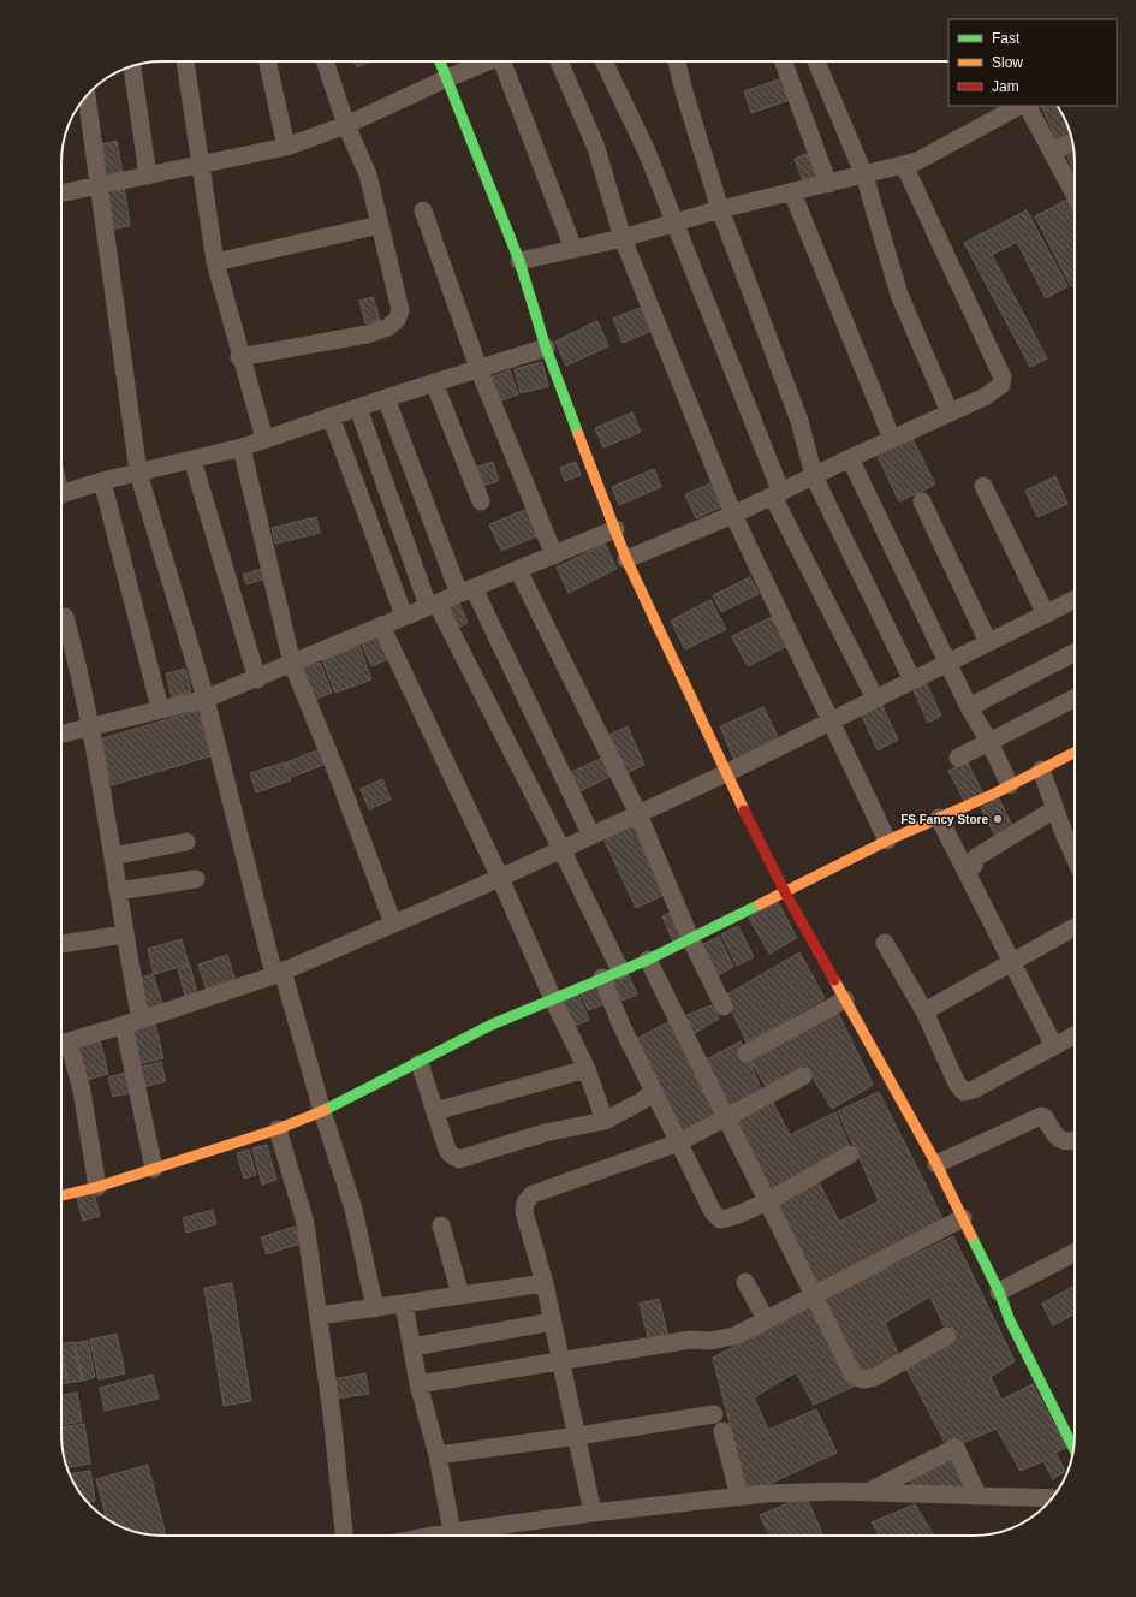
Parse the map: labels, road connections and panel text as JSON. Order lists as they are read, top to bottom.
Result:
{
  "places": ["FS Fancy Store"],
  "legend": ["Fast", "Slow", "Jam"]
}
